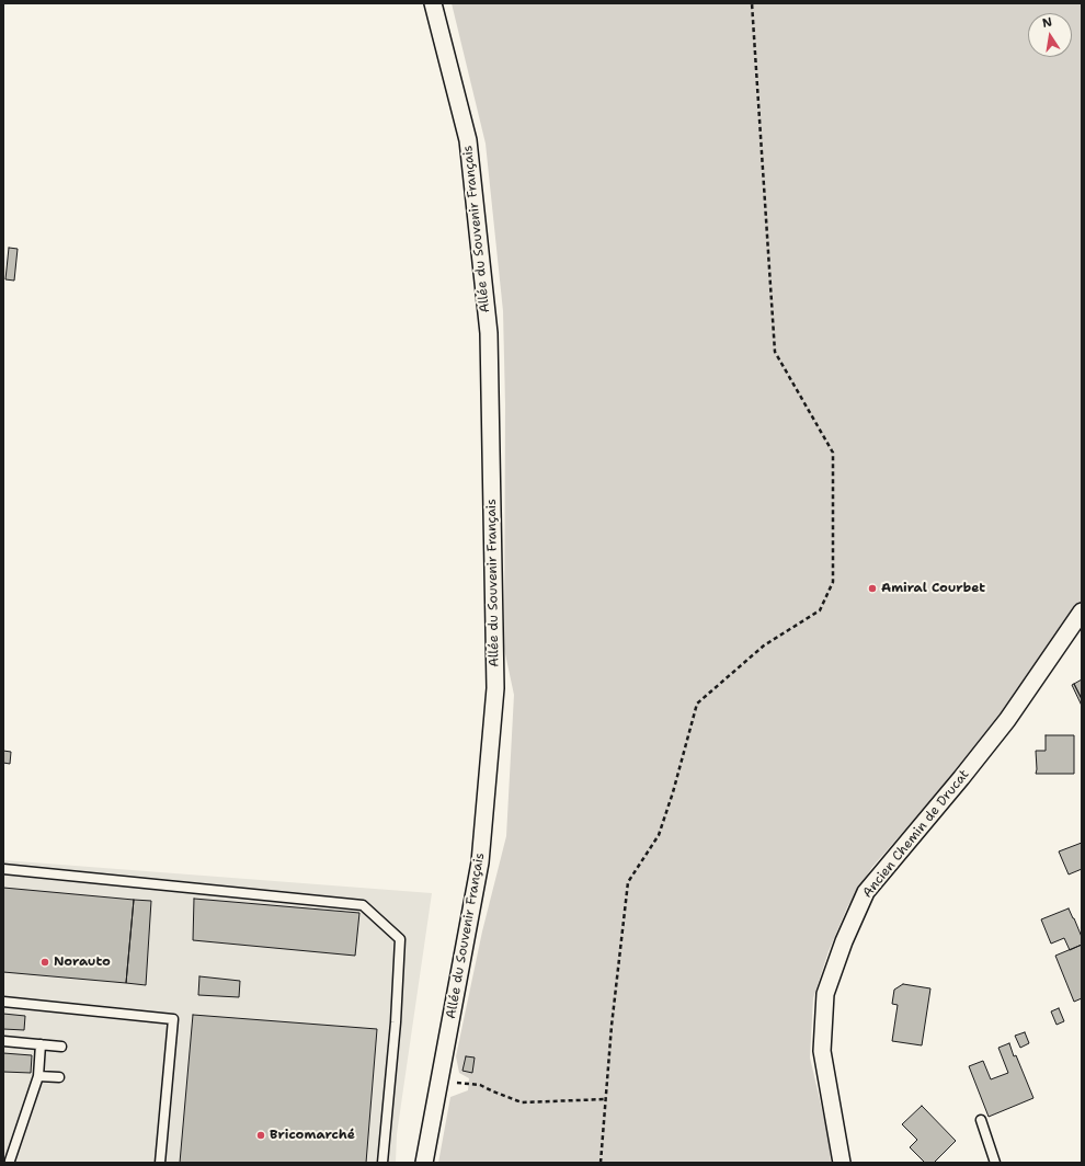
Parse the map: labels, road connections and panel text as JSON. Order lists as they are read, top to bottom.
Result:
{
  "streets": {
    "street": ["Allée du Souvenir Français", "Ancien Chemin de Drucat"]
  },
  "places": ["Amiral Courbet", "Norauto", "Bricomarché"],
  "north": "top"
}
